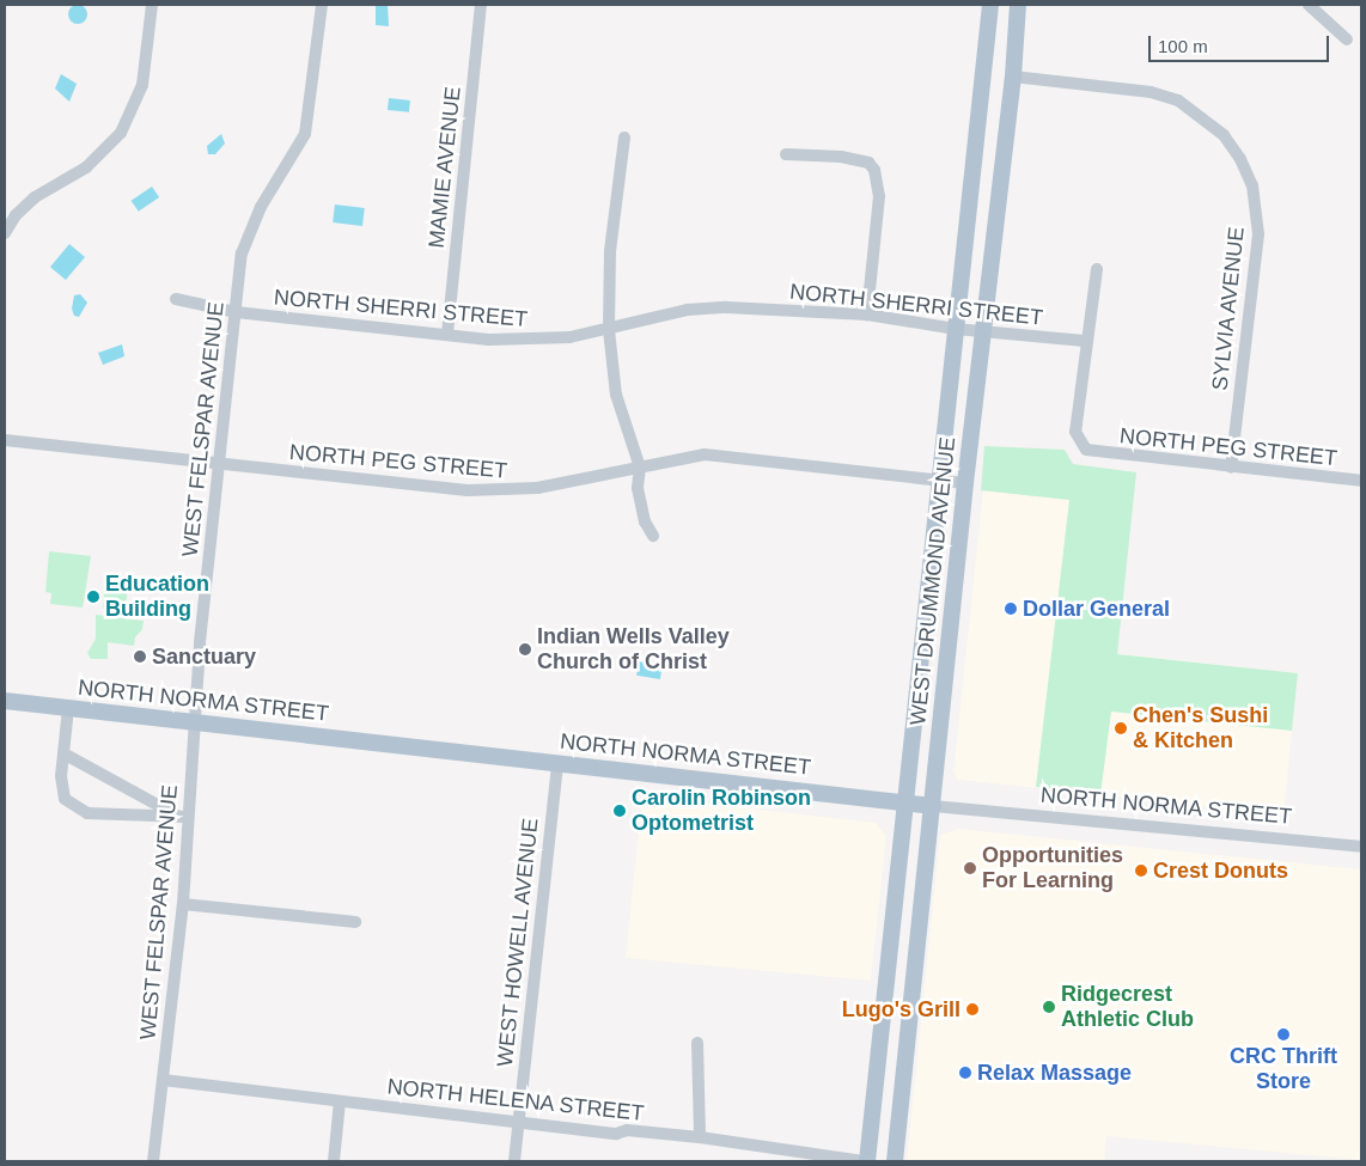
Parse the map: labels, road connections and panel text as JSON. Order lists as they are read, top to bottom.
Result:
{
  "streets": {
    "main road": ["WEST DRUMMOND AVENUE", "NORTH NORMA STREET"],
    "street": [
      "MAMIE AVENUE",
      "NORTH SHERRI STREET",
      "SYLVIA AVENUE",
      "WEST FELSPAR AVENUE",
      "NORTH PEG STREET",
      "WEST HOWELL AVENUE",
      "NORTH HELENA STREET"
    ]
  },
  "crossings": [
    ["MAMIE AVENUE", "NORTH SHERRI STREET"],
    ["NORTH SHERRI STREET", "WEST FELSPAR AVENUE"],
    ["NORTH SHERRI STREET", "NORTH PEG STREET"],
    ["NORTH SHERRI STREET", "WEST DRUMMOND AVENUE"],
    ["SYLVIA AVENUE", "NORTH PEG STREET"],
    ["SYLVIA AVENUE", "WEST DRUMMOND AVENUE"],
    ["WEST FELSPAR AVENUE", "NORTH PEG STREET"],
    ["WEST FELSPAR AVENUE", "NORTH NORMA STREET"],
    ["WEST FELSPAR AVENUE", "NORTH HELENA STREET"],
    ["NORTH PEG STREET", "WEST DRUMMOND AVENUE"],
    ["WEST DRUMMOND AVENUE", "NORTH NORMA STREET"],
    ["WEST DRUMMOND AVENUE", "NORTH HELENA STREET"],
    ["NORTH NORMA STREET", "WEST HOWELL AVENUE"],
    ["WEST HOWELL AVENUE", "NORTH HELENA STREET"]
  ],
  "places": [
    "Education Building",
    "Dollar General",
    "Indian Wells Valley Church of Christ",
    "Sanctuary",
    "Chen's Sushi & Kitchen",
    "Carolin Robinson Optometrist",
    "Opportunities For Learning",
    "Crest Donuts",
    "Ridgecrest Athletic Club",
    "Lugo's Grill",
    "CRC Thrift Store",
    "Relax Massage"
  ],
  "scale_bar": "100 m"
}
